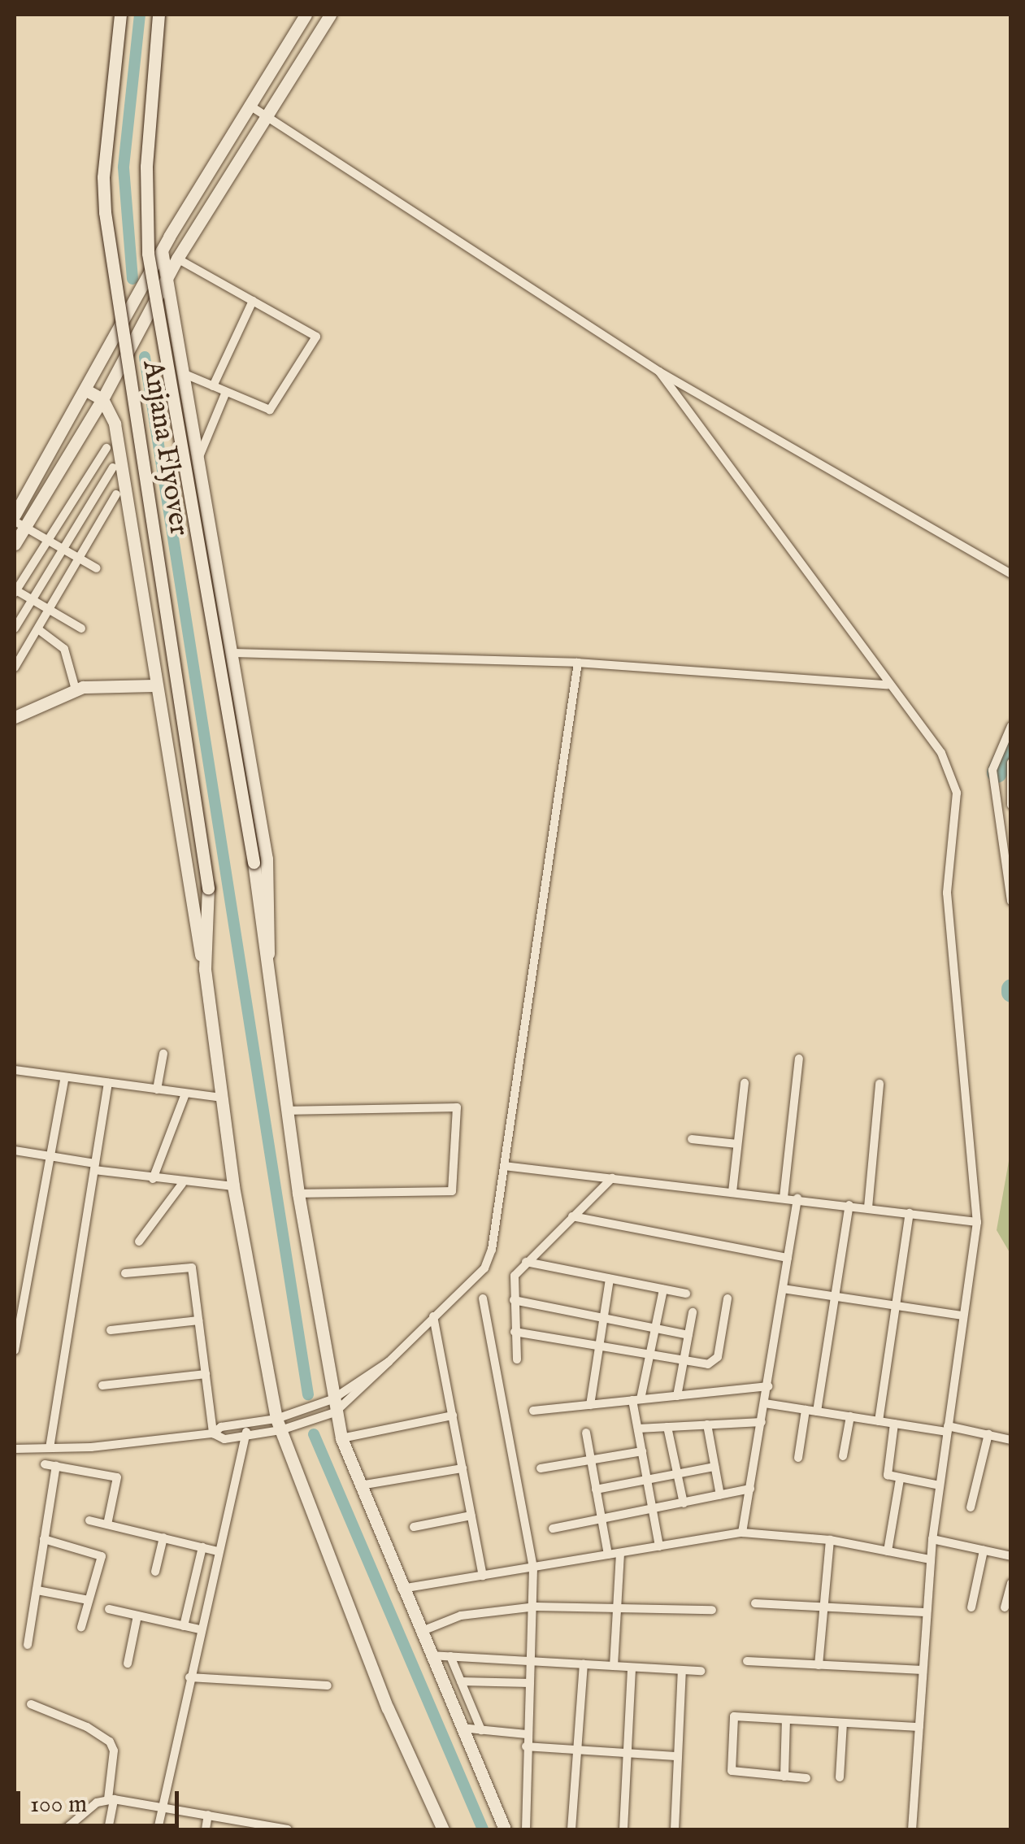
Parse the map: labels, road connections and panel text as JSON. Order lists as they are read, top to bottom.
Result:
{
  "streets": {
    "main road": ["Anjana Flyover"]
  },
  "scale_bar": "100 m"
}
